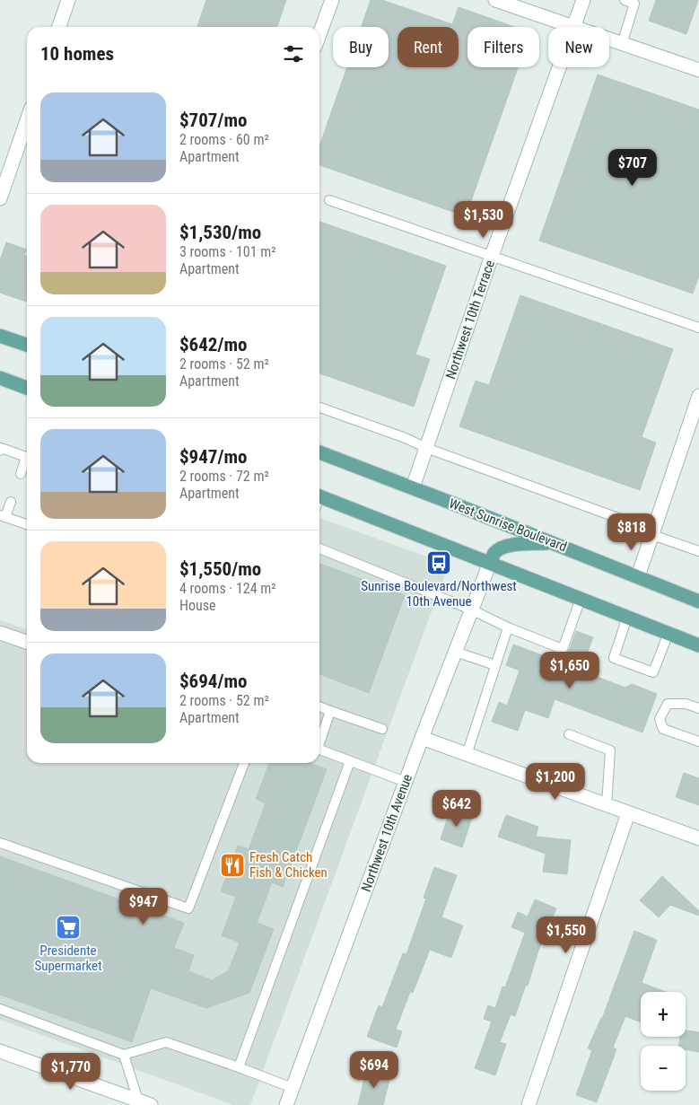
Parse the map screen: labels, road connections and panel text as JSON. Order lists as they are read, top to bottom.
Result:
{
  "streets": {
    "main road": ["West Sunrise Boulevard"],
    "street": ["Northwest 10th Terrace", "Northwest 10th Avenue"]
  },
  "crossings": [
    ["Northwest 10th Terrace", "West Sunrise Boulevard"]
  ],
  "places": {
    "bus stop": ["Sunrise Boulevard/Northwest 10th Avenue"],
    "restaurant": ["Fresh Catch Fish & Chicken"],
    "supermarket": ["Presidente Supermarket"]
  },
  "page": {
    "chip": [
      "Buy",
      "Rent",
      "Filters",
      "New"
    ],
    "heading": "10 homes",
    "list": [
      {
        "name": "$707/mo",
        "note": "2 rooms · 60 m² · Apartment"
      },
      {
        "name": "$1,530/mo",
        "note": "3 rooms · 101 m² · Apartment"
      },
      {
        "name": "$642/mo",
        "note": "2 rooms · 52 m² · Apartment"
      },
      {
        "name": "$947/mo",
        "note": "2 rooms · 72 m² · Apartment"
      },
      {
        "name": "$1,550/mo",
        "note": "4 rooms · 124 m² · House"
      },
      {
        "name": "$694/mo",
        "note": "2 rooms · 52 m² · Apartment"
      }
    ],
    "price": [
      "$707",
      "$1,530",
      "$818",
      "$1,650",
      "$1,200",
      "$642",
      "$947",
      "$1,550",
      "$694",
      "$1,770"
    ],
    "map_buttons": ["+", "−"]
  }
}
